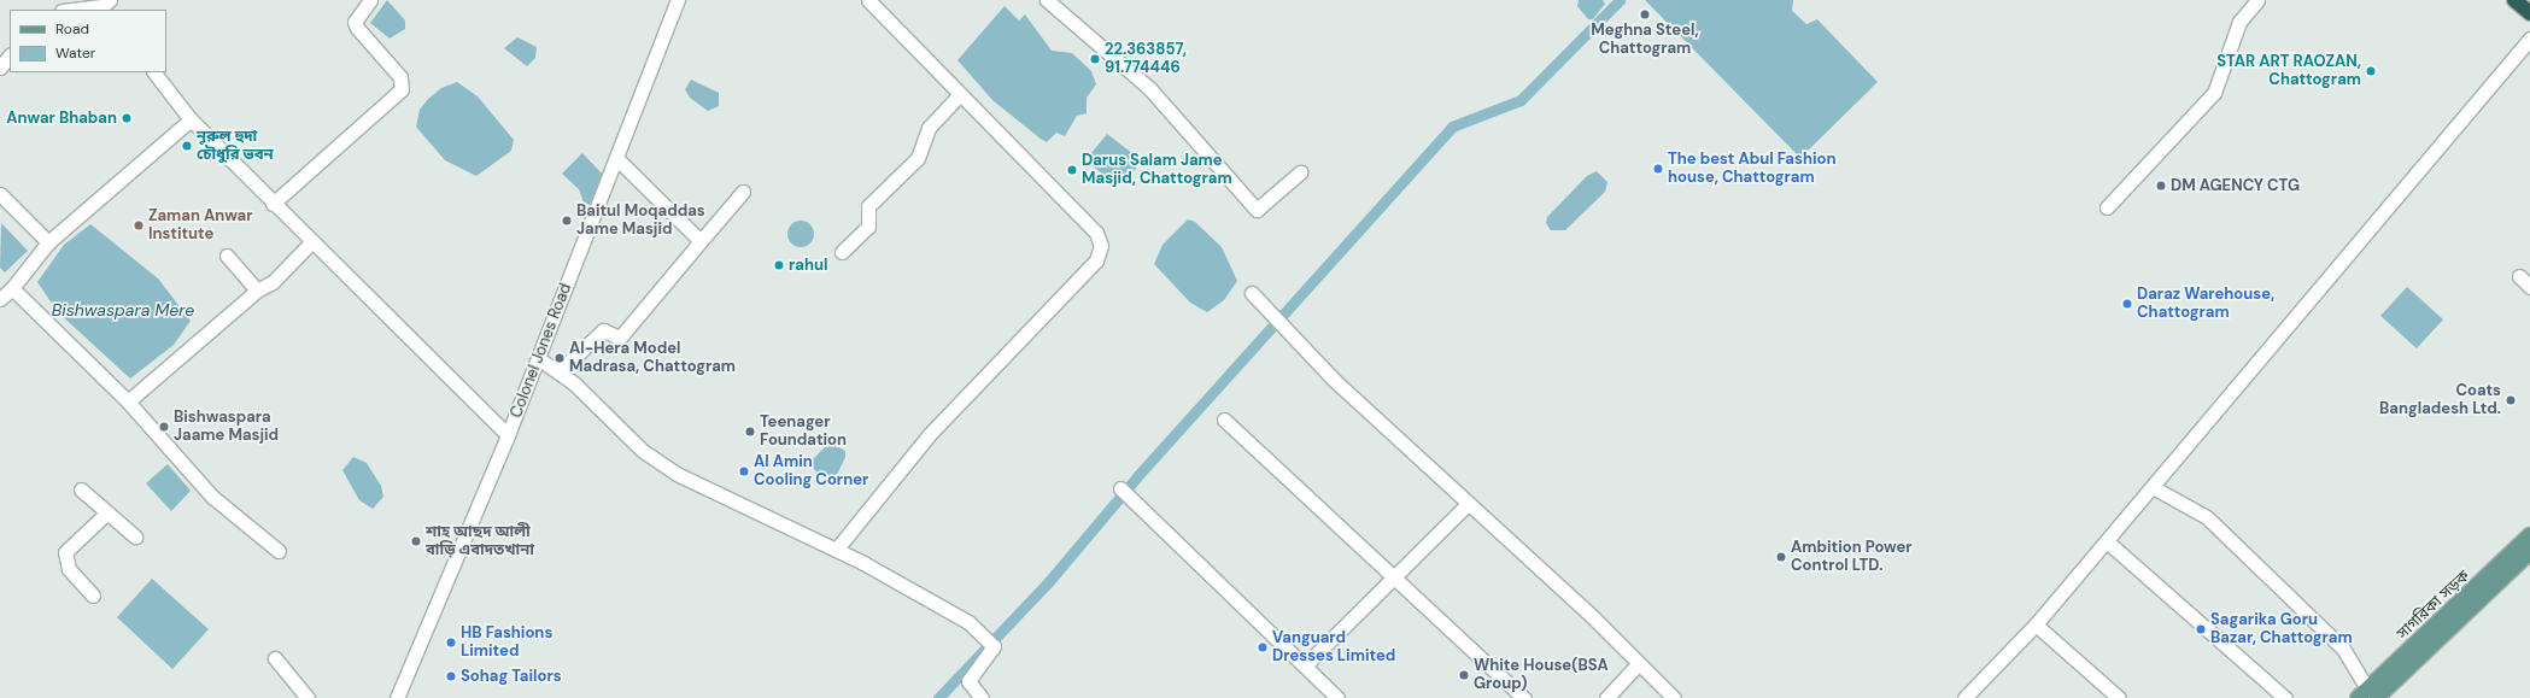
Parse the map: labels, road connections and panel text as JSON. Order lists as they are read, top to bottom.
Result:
{
  "streets": {
    "main road": ["সাগরিকা সড়ক"],
    "street": ["Colonel Jones Road"]
  },
  "water": ["Bishwaspara Mere"],
  "places": [
    "Meghna Steel, Chattogram",
    "22.363857, 91.774446",
    "STAR ART RAOZAN, Chattogram",
    "Anwar Bhaban",
    "নুরুল হুদা চৌধুরি ভবন",
    "The best Abul Fashion house, Chattogram",
    "Darus Salam Jame Masjid, Chattogram",
    "DM AGENCY CTG",
    "Baitul Moqaddas Jame Masjid",
    "Zaman Anwar Institute",
    "rahul",
    "Daraz Warehouse, Chattogram",
    "Al-Hera Model Madrasa, Chattogram",
    "Coats Bangladesh Ltd.",
    "Bishwaspara Jaame Masjid",
    "Teenager Foundation",
    "Al Amin Cooling Corner",
    "শাহ আছদ আলী বাড়ি এবাদতখানা",
    "Ambition Power Control LTD.",
    "Sagarika Goru Bazar, Chattogram",
    "HB Fashions Limited",
    "Vanguard Dresses Limited",
    "White House(BSA Group)",
    "Sohag Tailors"
  ],
  "legend": ["Road", "Water"]
}
